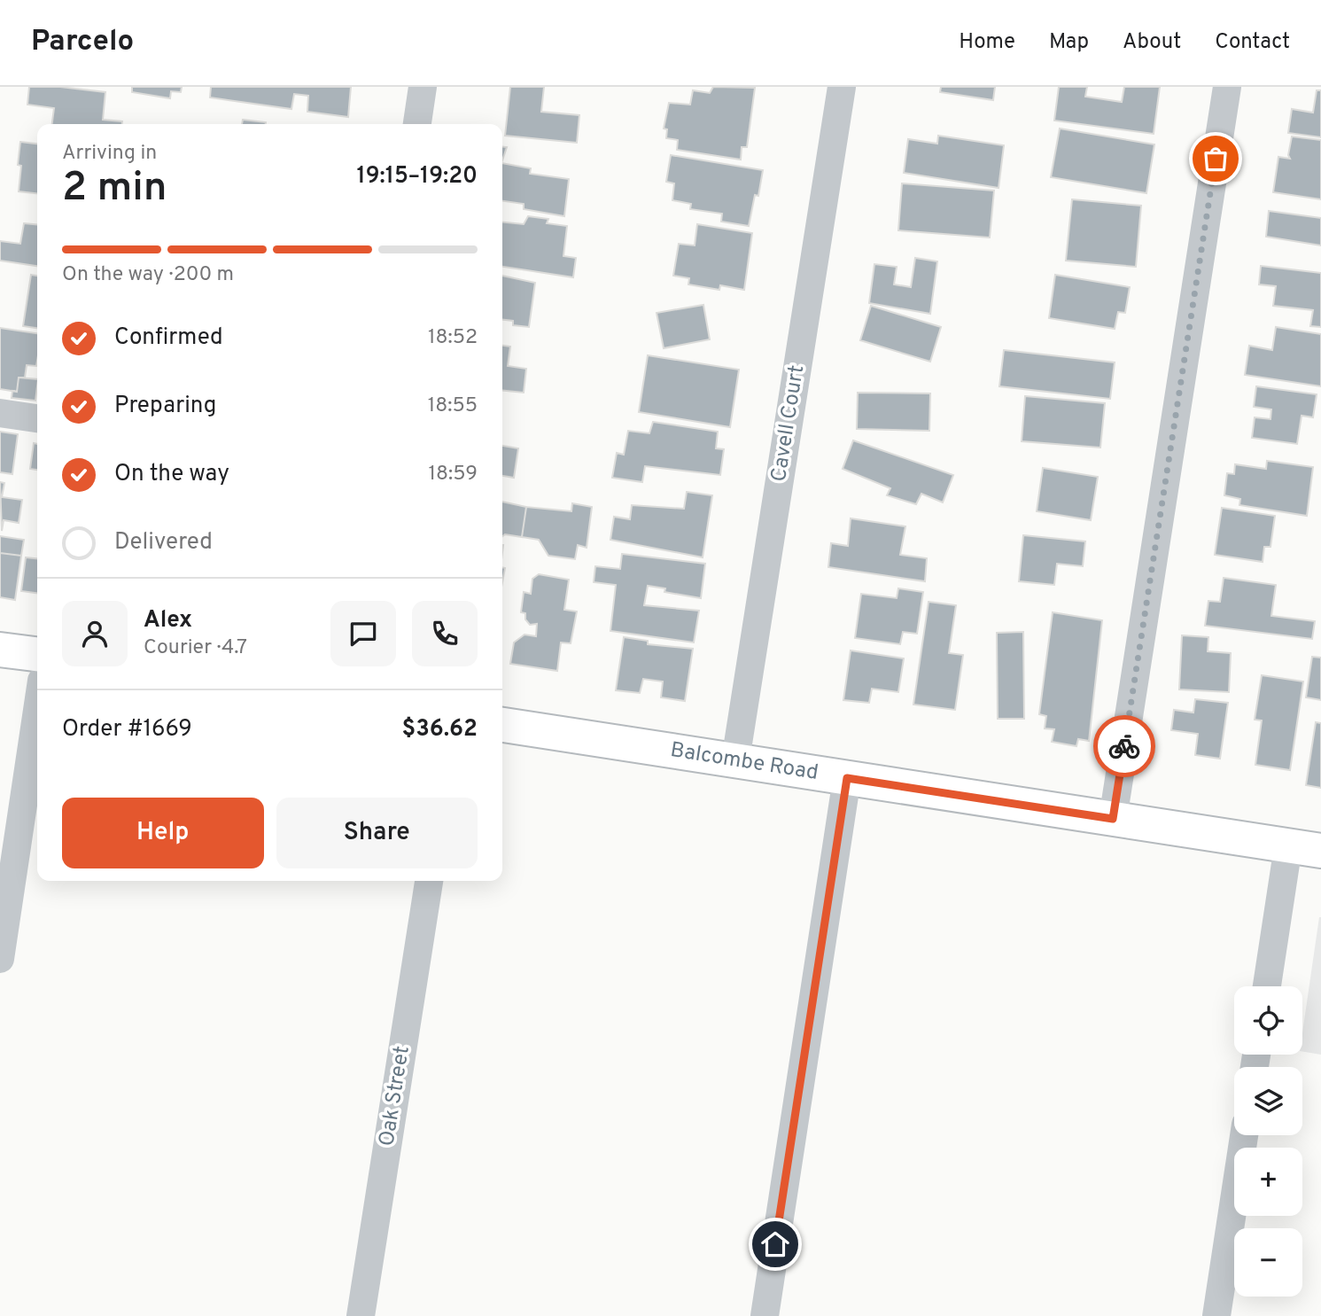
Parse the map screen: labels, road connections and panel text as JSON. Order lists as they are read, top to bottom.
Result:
{
  "streets": {
    "main road": ["Balcombe Road"],
    "street": ["Cavell Court", "Oak Street"]
  },
  "crossings": [
    ["Cavell Court", "Balcombe Road"]
  ],
  "page": {
    "header": "Parcelo",
    "nav": [
      "Home",
      "Map",
      "About",
      "Contact"
    ],
    "heading": ["2 min", "Arriving in", "19:15–19:20"],
    "panel": [
      "Alex",
      "Courier · 4.7",
      "Order #1669",
      "$36.62"
    ],
    "bar": "On the way · 200 m",
    "list": [
      ["Confirmed", "18:52"],
      ["Preparing", "18:55"],
      ["On the way", "18:59"],
      "Delivered"
    ],
    "buttons": ["Help", "Share"],
    "map_buttons": ["+", "−"]
  }
}
